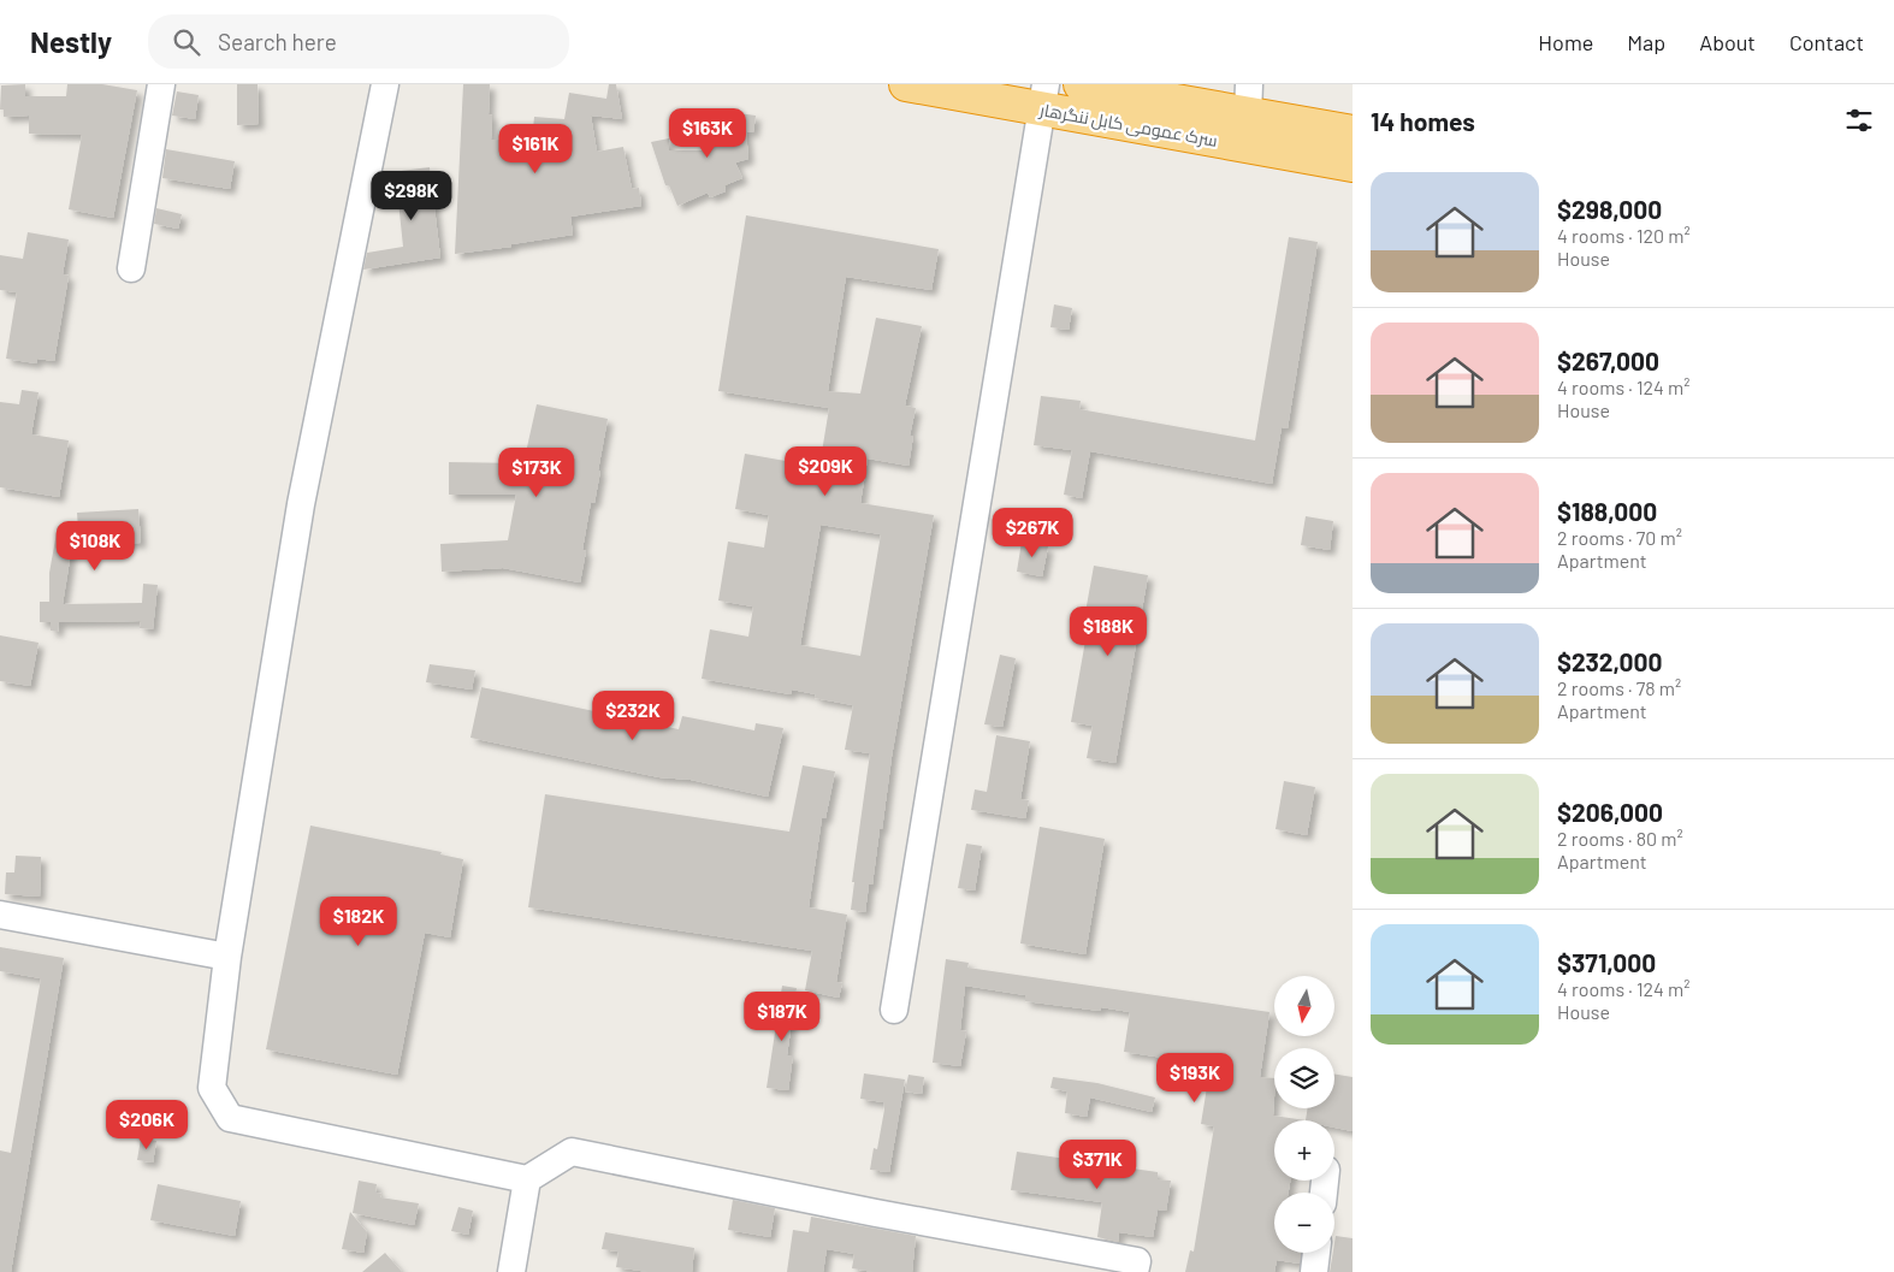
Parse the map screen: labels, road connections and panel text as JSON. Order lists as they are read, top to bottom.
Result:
{
  "streets": {
    "highway": ["سرک عمومی کابل ننگرهار"]
  },
  "north": "bottom",
  "page": {
    "header": "Nestly",
    "search": "Search here",
    "nav": [
      "Home",
      "Map",
      "About",
      "Contact"
    ],
    "heading": "14 homes",
    "price": [
      "$163K",
      "$161K",
      "$298K",
      "$209K",
      "$173K",
      "$267K",
      "$108K",
      "$188K",
      "$232K",
      "$182K",
      "$187K",
      "$193K",
      "$206K",
      "$371K"
    ],
    "list": [
      {
        "name": "$298,000",
        "note": "4 rooms · 120 m² · House"
      },
      {
        "name": "$267,000",
        "note": "4 rooms · 124 m² · House"
      },
      {
        "name": "$188,000",
        "note": "2 rooms · 70 m² · Apartment"
      },
      {
        "name": "$232,000",
        "note": "2 rooms · 78 m² · Apartment"
      },
      {
        "name": "$206,000",
        "note": "2 rooms · 80 m² · Apartment"
      },
      {
        "name": "$371,000",
        "note": "4 rooms · 124 m² · House"
      }
    ],
    "map_buttons": ["+", "−"]
  }
}
